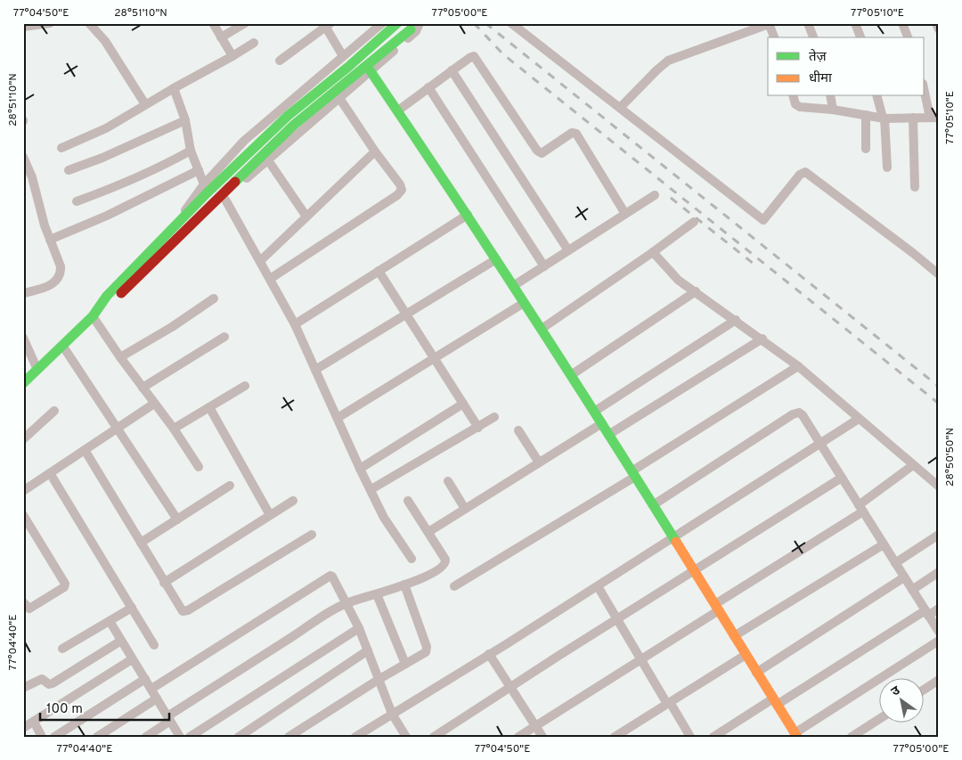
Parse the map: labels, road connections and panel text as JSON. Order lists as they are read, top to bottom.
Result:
{
  "legend": ["तेज़", "धीमा"],
  "scale_bar": "100 m",
  "north": "top left",
  "coordinates": [
    "77°04'50\"E",
    "28°51'10\"N",
    "77°05'00\"E",
    "77°05'10\"E",
    "28°50'50\"N",
    "77°04'40\"E"
  ]
}
